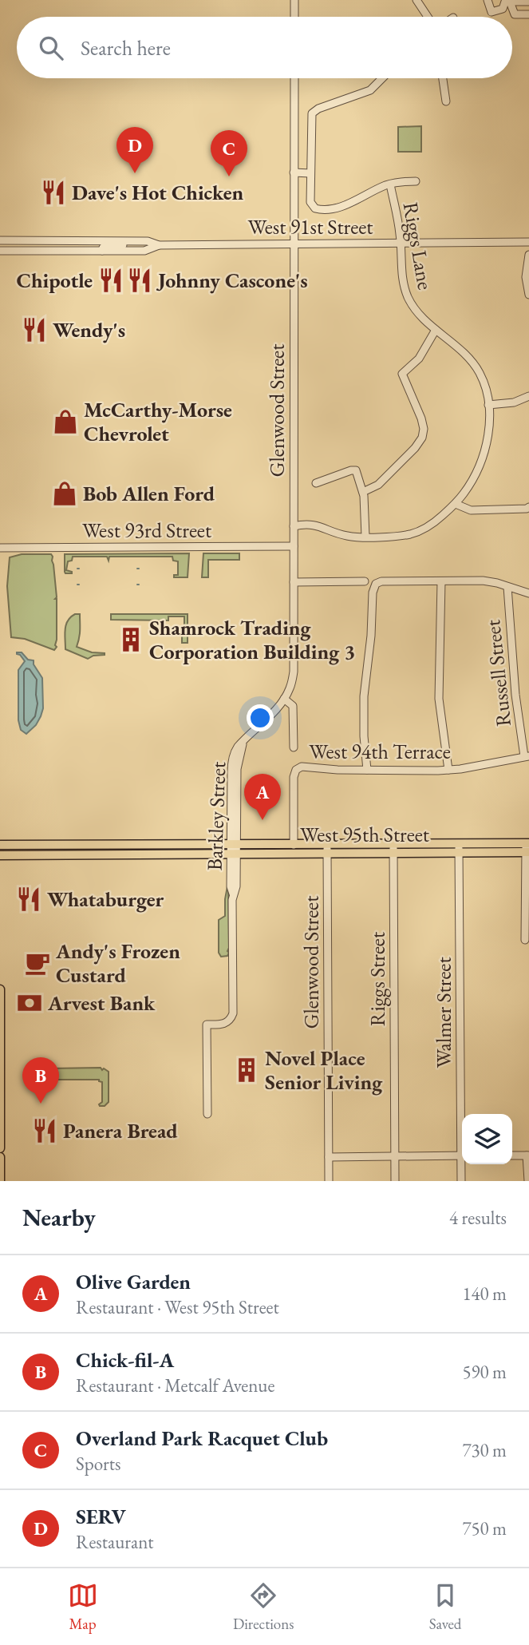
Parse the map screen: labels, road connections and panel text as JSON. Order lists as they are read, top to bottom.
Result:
{
  "streets": {
    "main road": ["West 95th Street"],
    "street": [
      "West 91st Street",
      "Riggs Lane",
      "Glenwood Street",
      "West 93rd Street",
      "Russell Street",
      "West 94th Terrace",
      "Barkley Street",
      "Riggs Street",
      "Walmer Street"
    ]
  },
  "crossings": [
    ["West 91st Street", "Riggs Lane"],
    ["West 91st Street", "Glenwood Street"],
    ["Riggs Lane", "Glenwood Street"],
    ["Glenwood Street", "West 93rd Street"],
    ["Glenwood Street", "Barkley Street"],
    ["Glenwood Street", "West 95th Street"],
    ["Russell Street", "West 94th Terrace"],
    ["West 94th Terrace", "West 95th Street"],
    ["Barkley Street", "West 95th Street"],
    ["West 95th Street", "Riggs Street"],
    ["West 95th Street", "Walmer Street"]
  ],
  "places": {
    "restaurant": [
      "Dave's Hot Chicken",
      "Chipotle",
      "Johnny Cascone's",
      "Wendy's",
      "Whataburger",
      "Panera Bread"
    ],
    "shop": ["McCarthy-Morse Chevrolet", "Bob Allen Ford"],
    "building": ["Shamrock Trading Corporation Building 3", "Novel Place Senior Living"],
    "cafe": ["Andy's Frozen Custard"],
    "bank": ["Arvest Bank"]
  },
  "page": {
    "search": "Search here",
    "pins": [
      "D",
      "C",
      "A",
      "B"
    ],
    "heading": ["Nearby", "4 results"],
    "list": [
      {
        "mark": "A",
        "name": "Olive Garden",
        "note": "Restaurant · West 95th Street",
        "value": "140 m"
      },
      {
        "mark": "B",
        "name": "Chick-fil-A",
        "note": "Restaurant · Metcalf Avenue",
        "value": "590 m"
      },
      {
        "mark": "C",
        "name": "Overland Park Racquet Club",
        "note": "Sports",
        "value": "730 m"
      },
      {
        "mark": "D",
        "name": "SERV",
        "note": "Restaurant",
        "value": "750 m"
      }
    ],
    "nav": ["Map", "Directions", "Saved"]
  }
}
